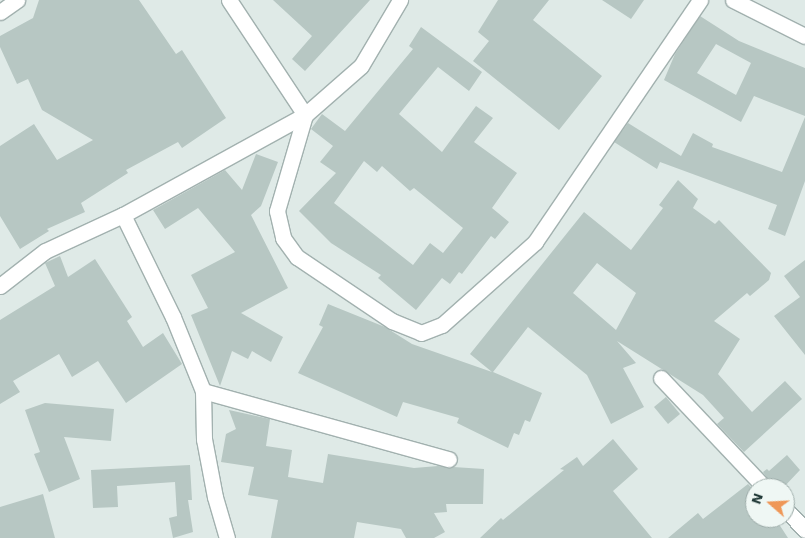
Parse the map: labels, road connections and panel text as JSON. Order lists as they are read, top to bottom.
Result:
{
  "north": "left"
}
